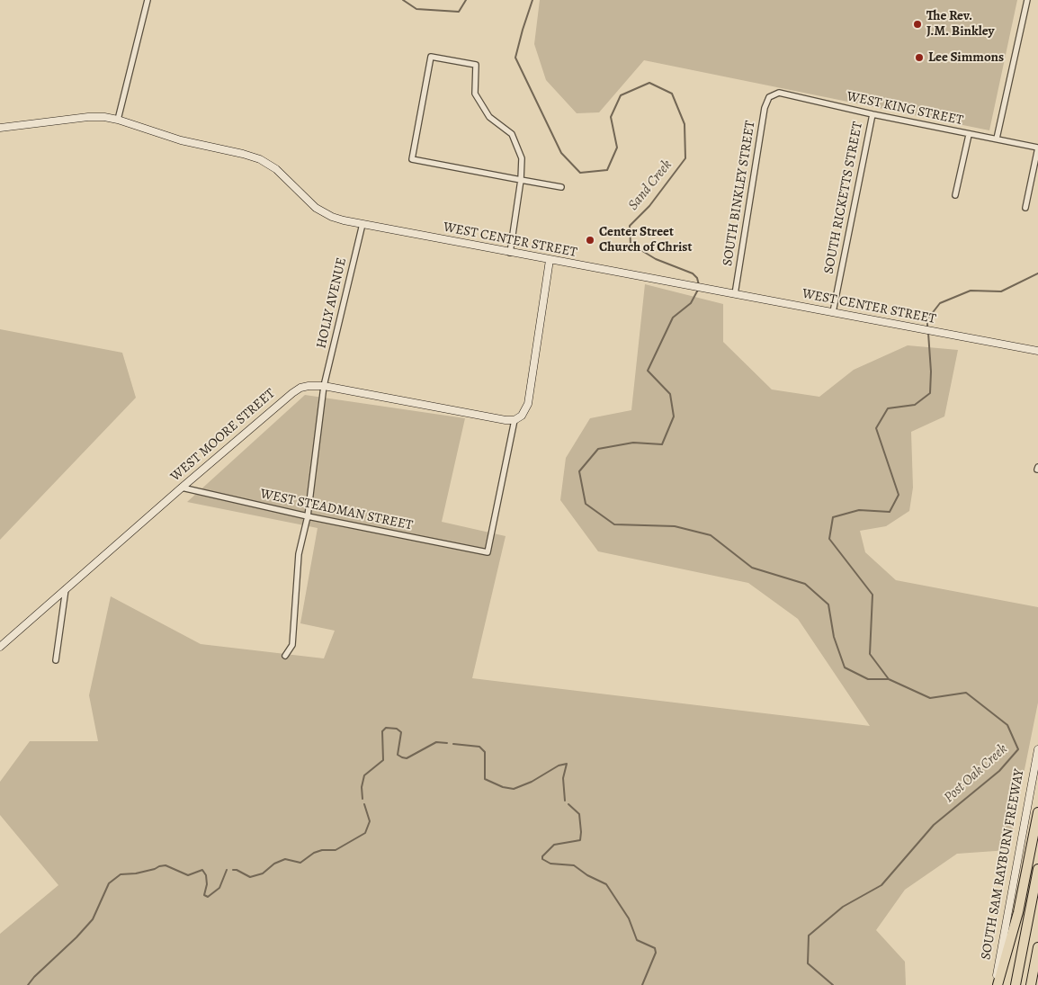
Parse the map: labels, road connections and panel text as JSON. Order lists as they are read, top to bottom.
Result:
{
  "streets": {
    "street": [
      "WEST KING STREET",
      "SOUTH BINKLEY STREET",
      "SOUTH RICKETTS STREET",
      "WEST CENTER STREET",
      "HOLLY AVENUE",
      "WEST MOORE STREET",
      "WEST STEADMAN STREET",
      "SOUTH SAM RAYBURN FREEWAY"
    ]
  },
  "crossings": [
    ["WEST KING STREET", "SOUTH BINKLEY STREET"],
    ["WEST KING STREET", "SOUTH RICKETTS STREET"],
    ["SOUTH BINKLEY STREET", "WEST CENTER STREET"],
    ["SOUTH RICKETTS STREET", "WEST CENTER STREET"],
    ["WEST CENTER STREET", "HOLLY AVENUE"],
    ["HOLLY AVENUE", "WEST MOORE STREET"],
    ["HOLLY AVENUE", "WEST STEADMAN STREET"],
    ["WEST MOORE STREET", "WEST STEADMAN STREET"]
  ],
  "water": ["Sand Creek", "Post Oak Creek"],
  "places": ["The Rev. J.M. Binkley", "Lee Simmons", "Center Street Church of Christ"]
}
